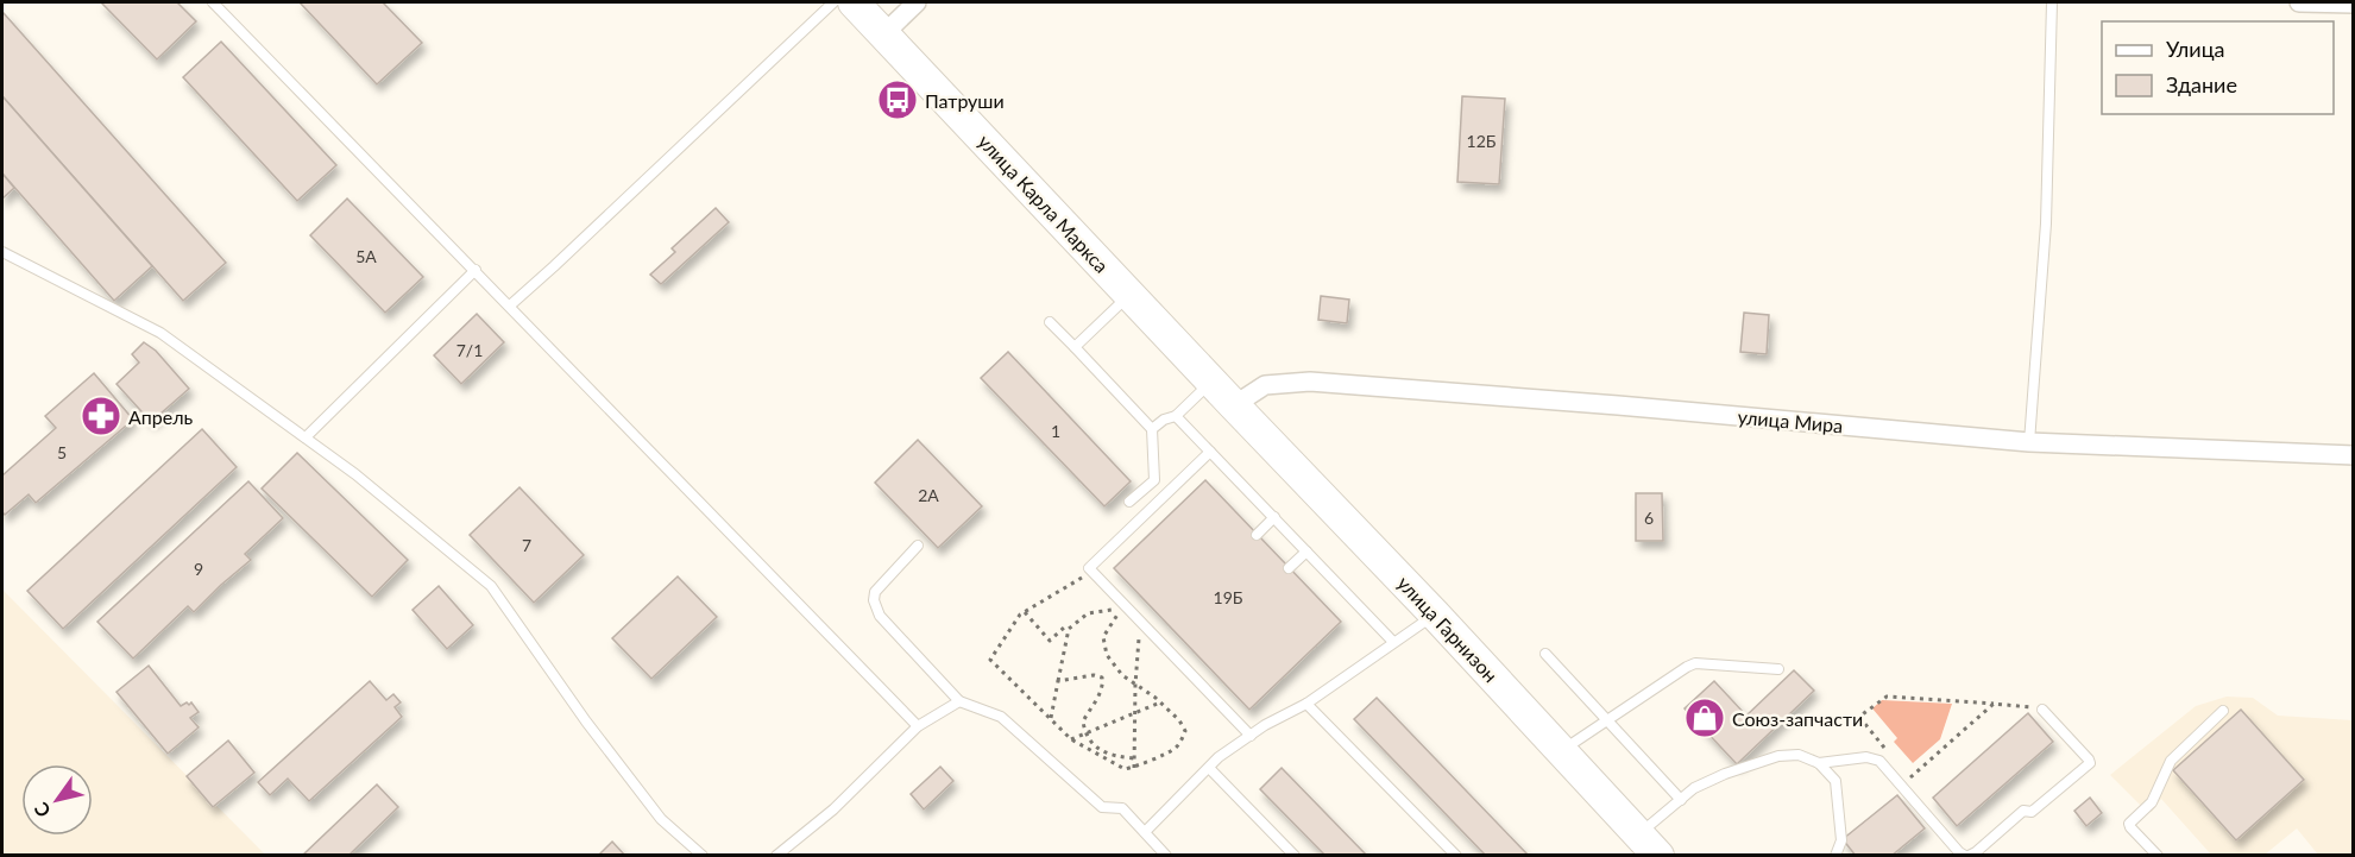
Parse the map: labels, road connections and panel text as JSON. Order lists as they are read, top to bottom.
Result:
{
  "streets": {
    "main road": ["улица Карла Маркса", "улица Гарнизон"],
    "street": ["улица Мира"]
  },
  "crossings": [
    ["улица Карла Маркса", "улица Мира"],
    ["улица Карла Маркса", "улица Гарнизон"],
    ["улица Мира", "улица Гарнизон"]
  ],
  "places": {
    "bus stop": ["Патруши"],
    "pharmacy": ["Апрель"],
    "shop": ["Союз-запчасти"]
  },
  "house_numbers": [
    "12Б",
    "5А",
    "7/1",
    "1",
    "5",
    "2А",
    "6",
    "7",
    "9",
    "19Б"
  ],
  "legend": ["Улица", "Здание"],
  "north": "bottom left"
}
